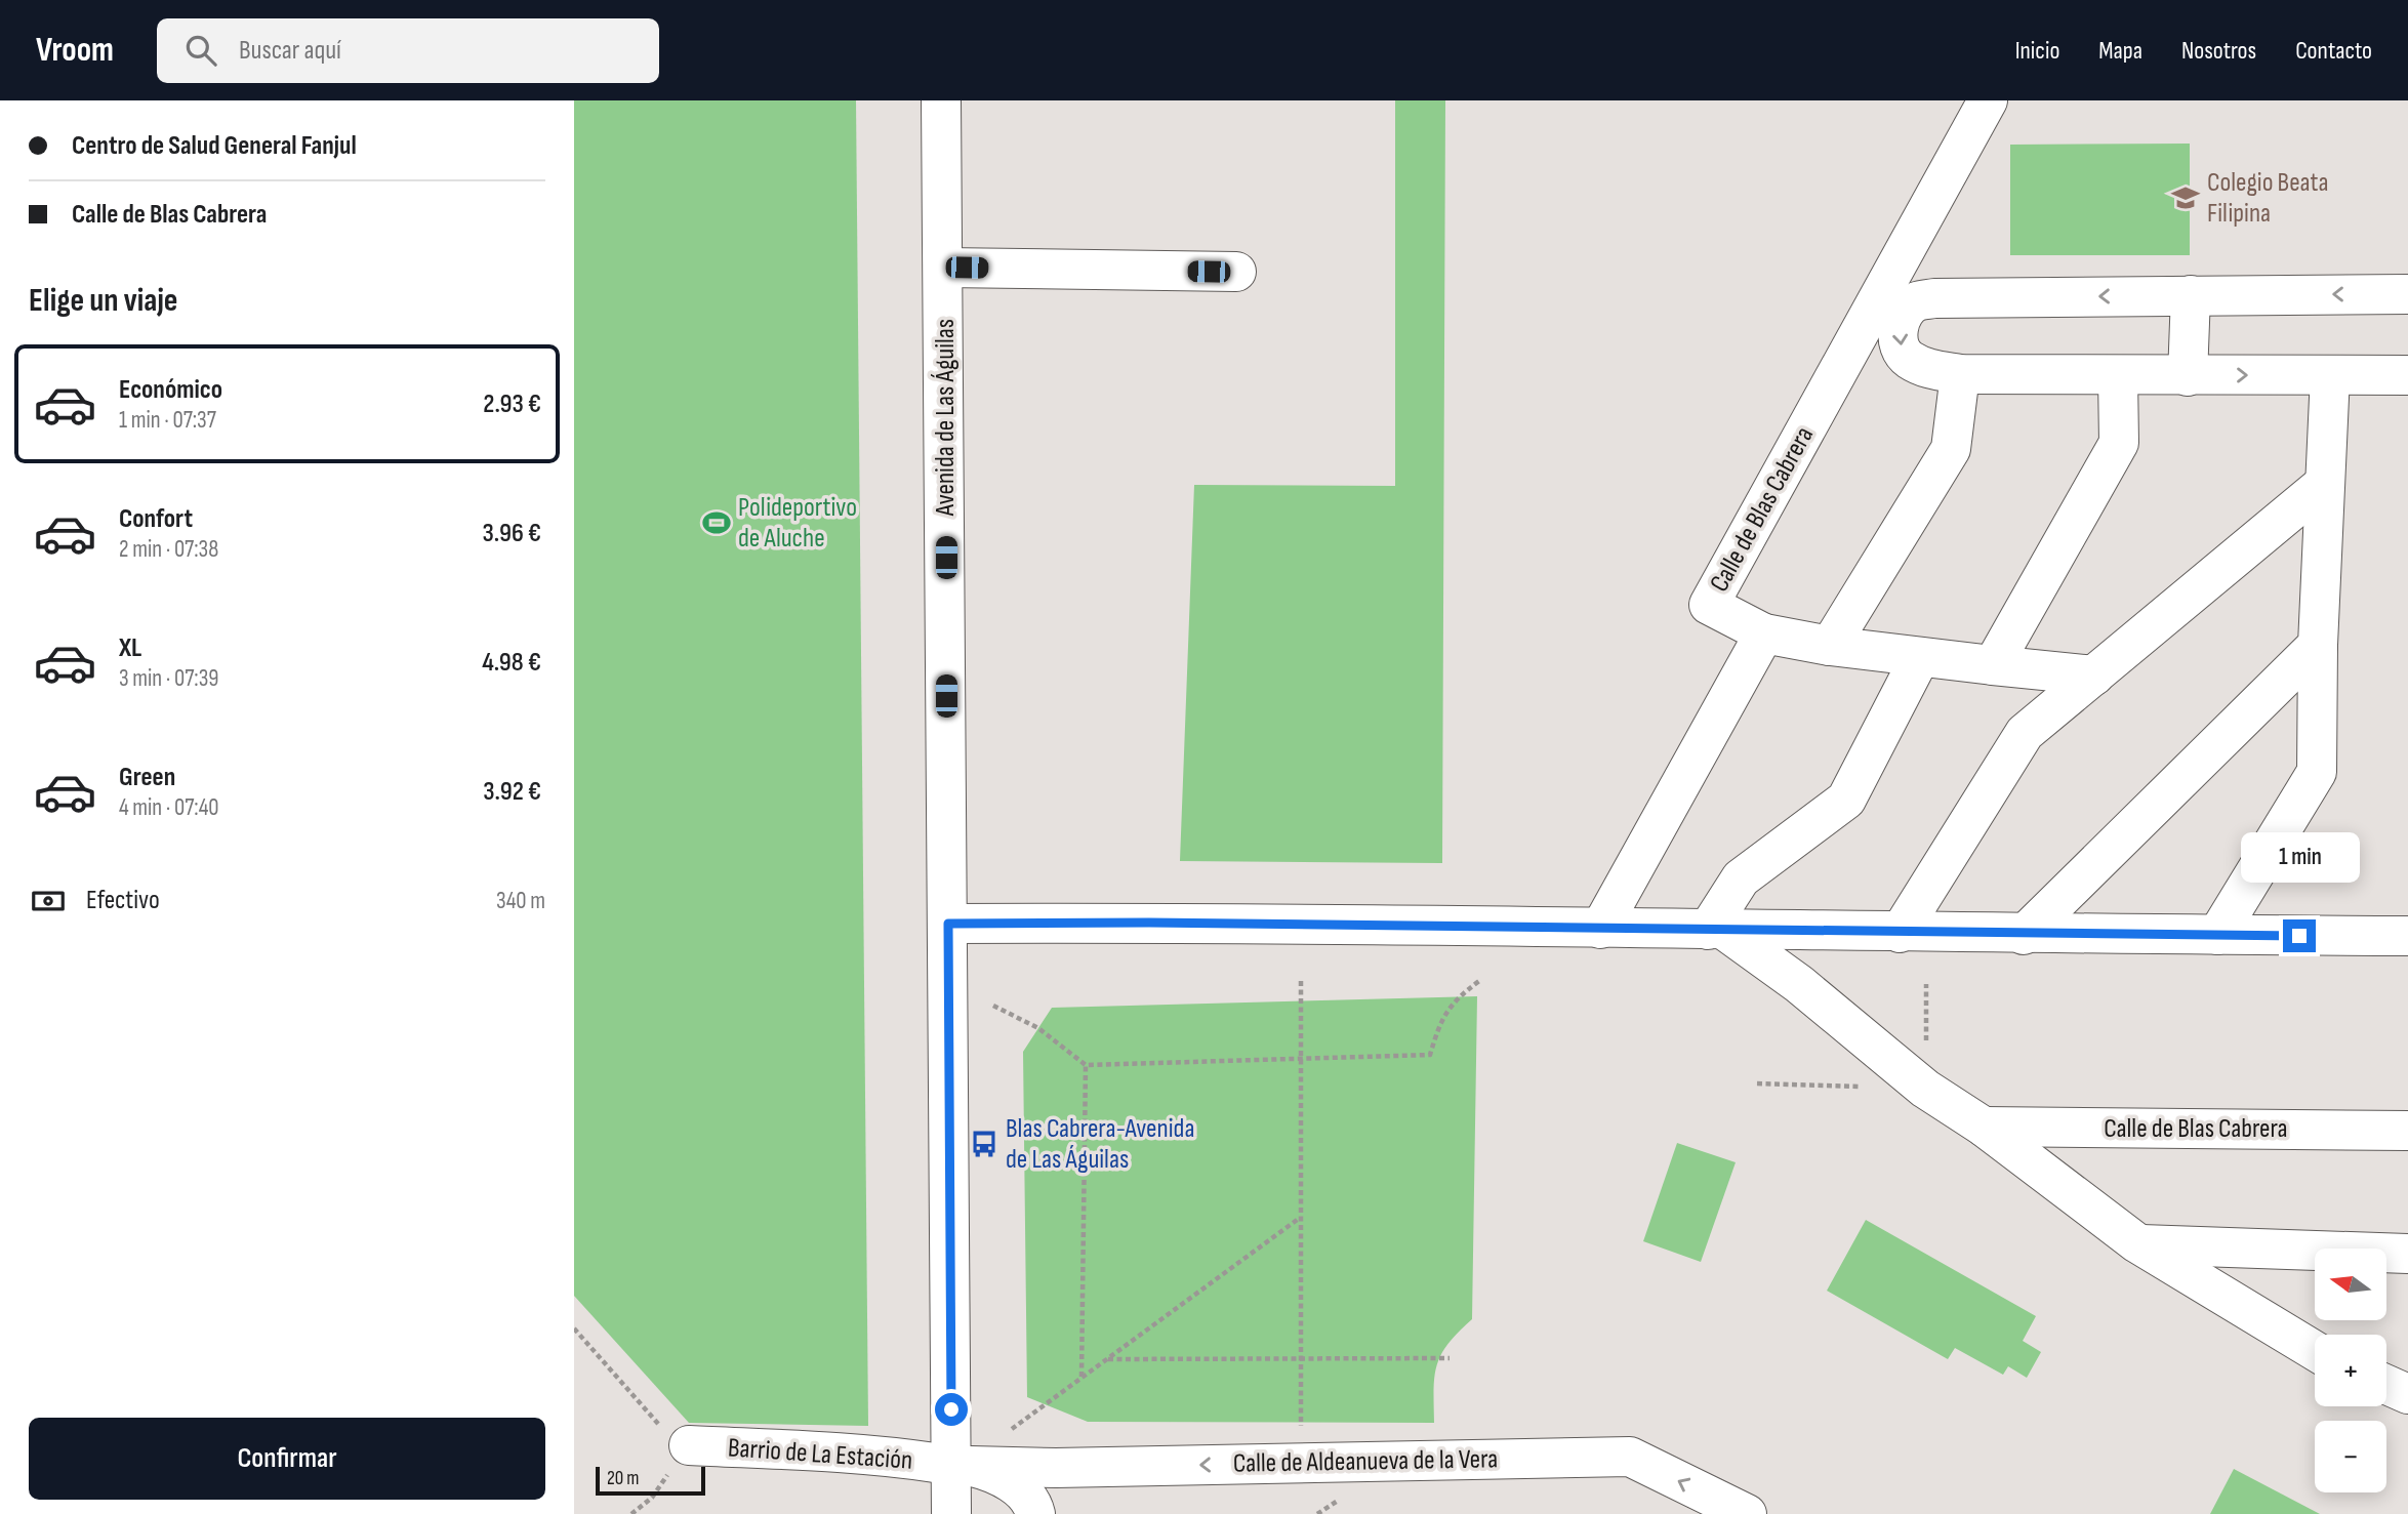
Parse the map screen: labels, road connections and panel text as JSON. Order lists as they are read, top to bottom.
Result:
{
  "streets": {
    "street": [
      "Avenida de Las Águilas",
      "Calle de Blas Cabrera",
      "Barrio de La Estación",
      "Calle de Aldeanueva de la Vera"
    ]
  },
  "crossings": [
    ["Avenida de Las Águilas", "Barrio de La Estación"],
    ["Avenida de Las Águilas", "Calle de Aldeanueva de la Vera"],
    ["Barrio de La Estación", "Calle de Aldeanueva de la Vera"]
  ],
  "one_way": ["Calle de Aldeanueva de la Vera"],
  "places": {
    "school or university": ["Colegio Beata Filipina"],
    "sports": ["Polideportivo de Aluche"],
    "bus stop": ["Blas Cabrera-Avenida de Las Águilas"]
  },
  "scale_bar": "20 m",
  "north": "left",
  "page": {
    "header": "Vroom",
    "search": "Buscar aquí",
    "nav": [
      "Inicio",
      "Mapa",
      "Nosotros",
      "Contacto"
    ],
    "banner": ["Centro de Salud General Fanjul", "Calle de Blas Cabrera"],
    "heading": "Elige un viaje",
    "list": [
      {
        "name": "Económico",
        "note": "1 min · 07:37",
        "value": "2.93 €"
      },
      {
        "name": "Confort",
        "note": "2 min · 07:38",
        "value": "3.96 €"
      },
      {
        "name": "XL",
        "note": "3 min · 07:39",
        "value": "4.98 €"
      },
      {
        "name": "Green",
        "note": "4 min · 07:40",
        "value": "3.92 €"
      }
    ],
    "bubble": "1 min",
    "pay": ["Efectivo", "340 m"],
    "map_buttons": ["+", "−"],
    "buttons": "Confirmar",
    "scale": "20 m"
  }
}
